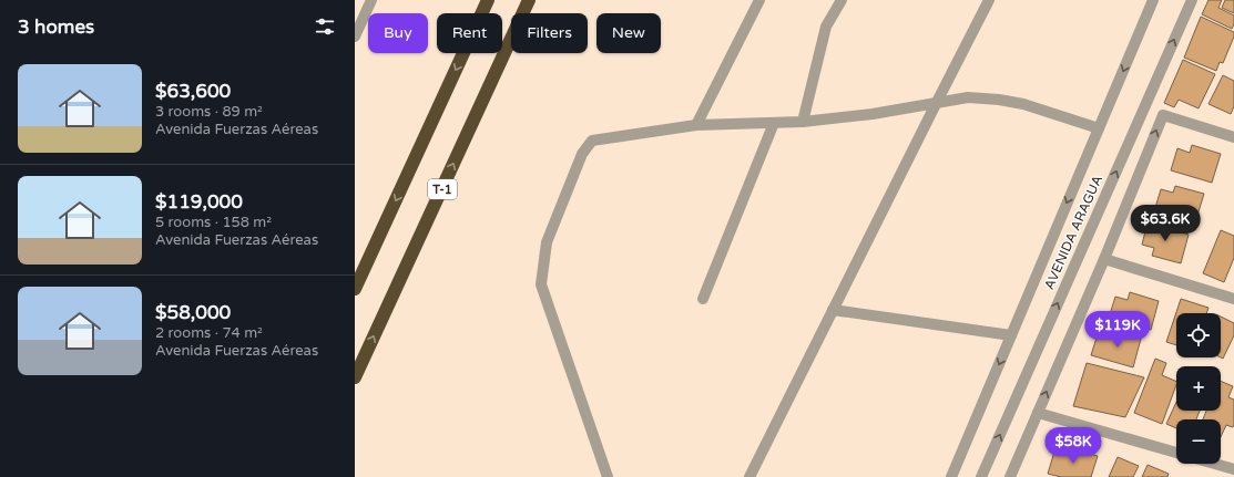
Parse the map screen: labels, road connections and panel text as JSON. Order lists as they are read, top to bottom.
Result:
{
  "streets": {
    "highway": ["T-1"],
    "street": ["AVENIDA ARAGUA"]
  },
  "page": {
    "heading": "3 homes",
    "chip": [
      "Buy",
      "Rent",
      "Filters",
      "New"
    ],
    "list": [
      {
        "name": "$63,600",
        "note": "3 rooms · 89 m² · Avenida Fuerzas Aéreas"
      },
      {
        "name": "$119,000",
        "note": "5 rooms · 158 m² · Avenida Fuerzas Aéreas"
      },
      {
        "name": "$58,000",
        "note": "2 rooms · 74 m² · Avenida Fuerzas Aéreas"
      }
    ],
    "price": ["$63.6K", "$119K", "$58K"],
    "map_buttons": ["+", "−"]
  }
}
